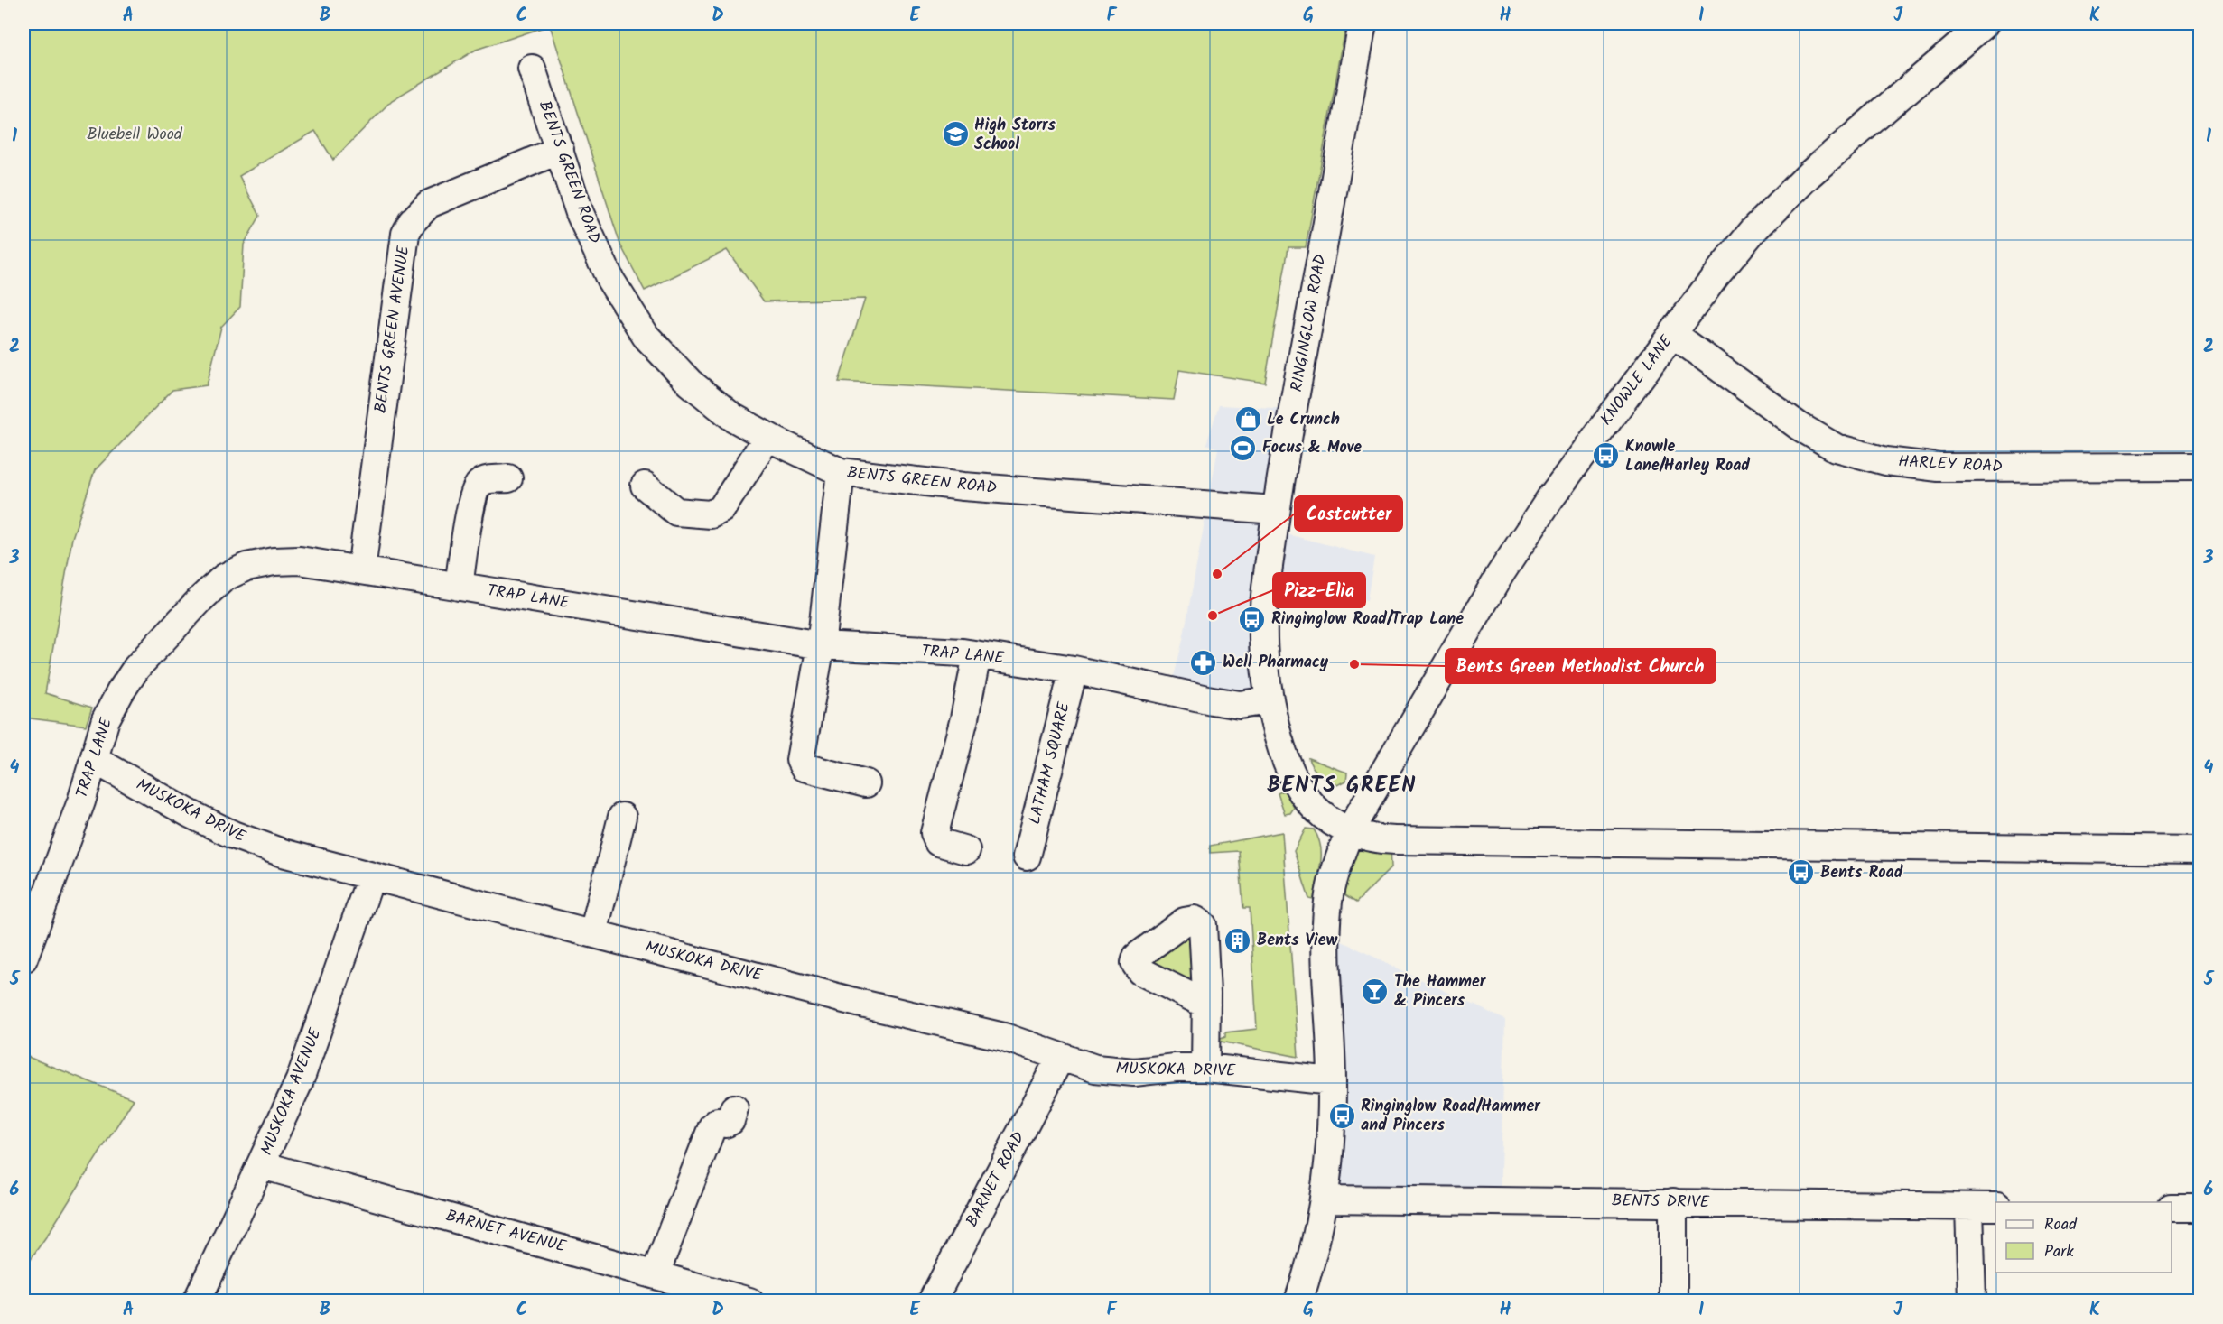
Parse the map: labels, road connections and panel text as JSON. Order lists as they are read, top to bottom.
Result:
{
  "streets": {
    "street": [
      "BENTS GREEN ROAD",
      "RINGINGLOW ROAD",
      "BENTS GREEN AVENUE",
      "KNOWLE LANE",
      "HARLEY ROAD",
      "TRAP LANE",
      "LATHAM SQUARE",
      "MUSKOKA DRIVE",
      "MUSKOKA AVENUE",
      "BARNET ROAD",
      "BENTS DRIVE",
      "BARNET AVENUE"
    ]
  },
  "crossings": [
    ["BENTS GREEN ROAD", "RINGINGLOW ROAD"],
    ["BENTS GREEN ROAD", "BENTS GREEN AVENUE"],
    ["RINGINGLOW ROAD", "KNOWLE LANE"],
    ["RINGINGLOW ROAD", "TRAP LANE"],
    ["BENTS GREEN AVENUE", "TRAP LANE"],
    ["KNOWLE LANE", "HARLEY ROAD"],
    ["TRAP LANE", "LATHAM SQUARE"],
    ["TRAP LANE", "MUSKOKA DRIVE"],
    ["MUSKOKA DRIVE", "MUSKOKA AVENUE"],
    ["MUSKOKA DRIVE", "BARNET ROAD"],
    ["MUSKOKA AVENUE", "BARNET AVENUE"]
  ],
  "districts": ["BENTS GREEN"],
  "parks": ["Bluebell Wood"],
  "places": {
    "school or university": ["High Storrs School"],
    "shop": ["Le Crunch"],
    "sports": ["Focus & Move"],
    "bus stop": [
      "Knowle Lane/Harley Road",
      "Ringinglow Road/Trap Lane",
      "Bents Road",
      "Ringinglow Road/Hammer and Pincers"
    ],
    "other": ["Costcutter", "Pizz-Elia", "Bents Green Methodist Church"],
    "pharmacy": ["Well Pharmacy"],
    "building": ["Bents View"],
    "bar": ["The Hammer & Pincers"]
  },
  "legend": ["Road", "Park"],
  "grid": {
    "columns": [
      "A",
      "B",
      "C",
      "D",
      "E",
      "F",
      "G",
      "H",
      "I",
      "J",
      "K"
    ],
    "rows": [
      "1",
      "2",
      "3",
      "4",
      "5",
      "6"
    ]
  }
}
